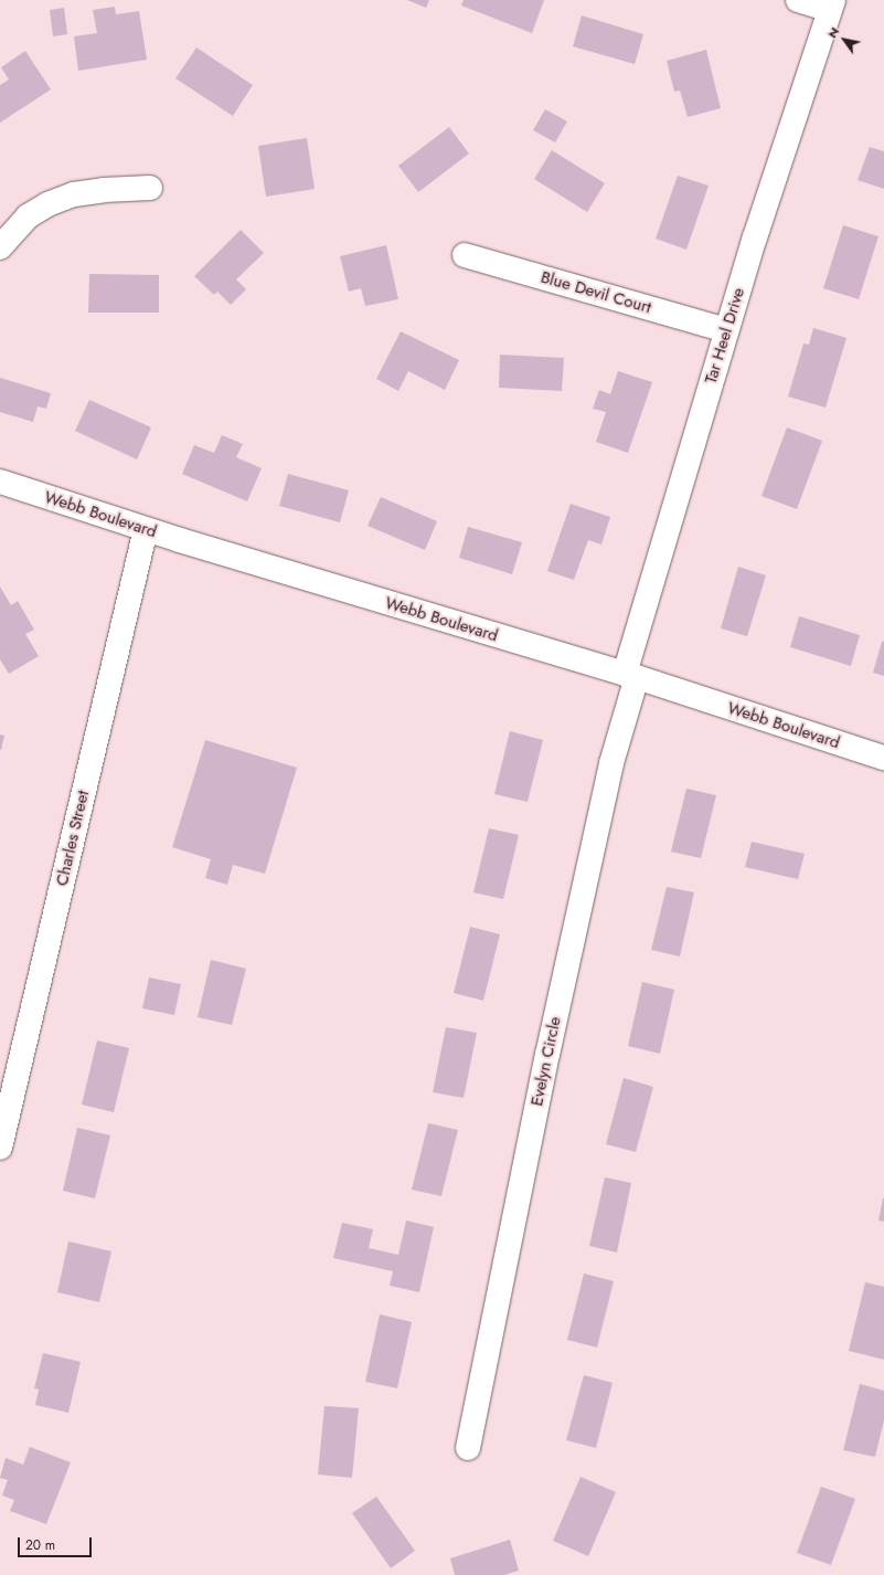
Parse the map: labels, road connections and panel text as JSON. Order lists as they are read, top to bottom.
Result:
{
  "streets": {
    "street": [
      "Blue Devil Court",
      "Tar Heel Drive",
      "Webb Boulevard",
      "Charles Street",
      "Evelyn Circle"
    ]
  },
  "crossings": [
    ["Blue Devil Court", "Tar Heel Drive"],
    ["Tar Heel Drive", "Webb Boulevard"],
    ["Tar Heel Drive", "Evelyn Circle"],
    ["Webb Boulevard", "Charles Street"],
    ["Webb Boulevard", "Evelyn Circle"]
  ],
  "scale_bar": "20 m",
  "north": "top left"
}
